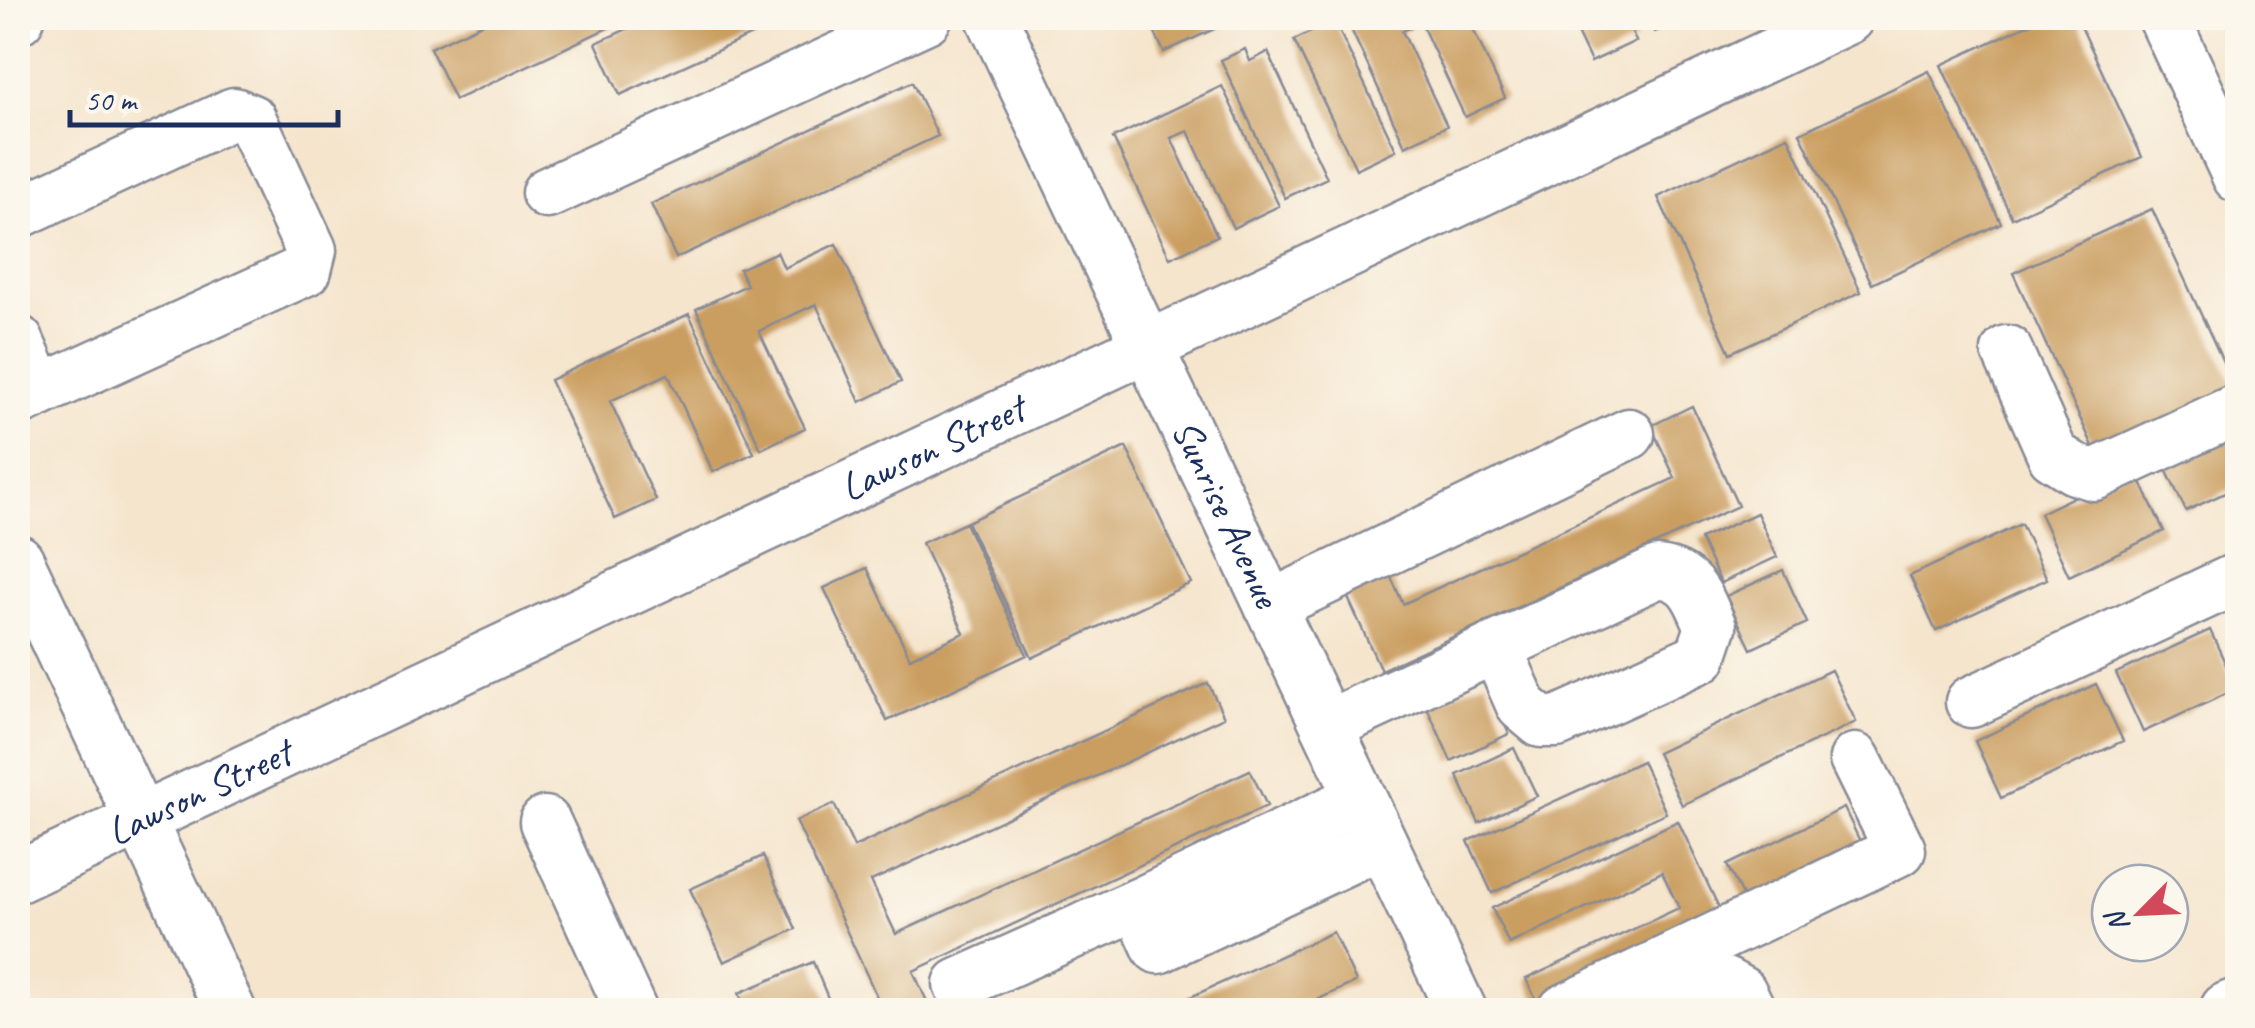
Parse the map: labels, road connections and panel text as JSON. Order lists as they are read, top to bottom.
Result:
{
  "streets": {
    "street": ["Lawson Street", "Sunrise Avenue"]
  },
  "crossings": [
    ["Lawson Street", "Sunrise Avenue"]
  ],
  "scale_bar": "50 m",
  "north": "bottom left"
}
